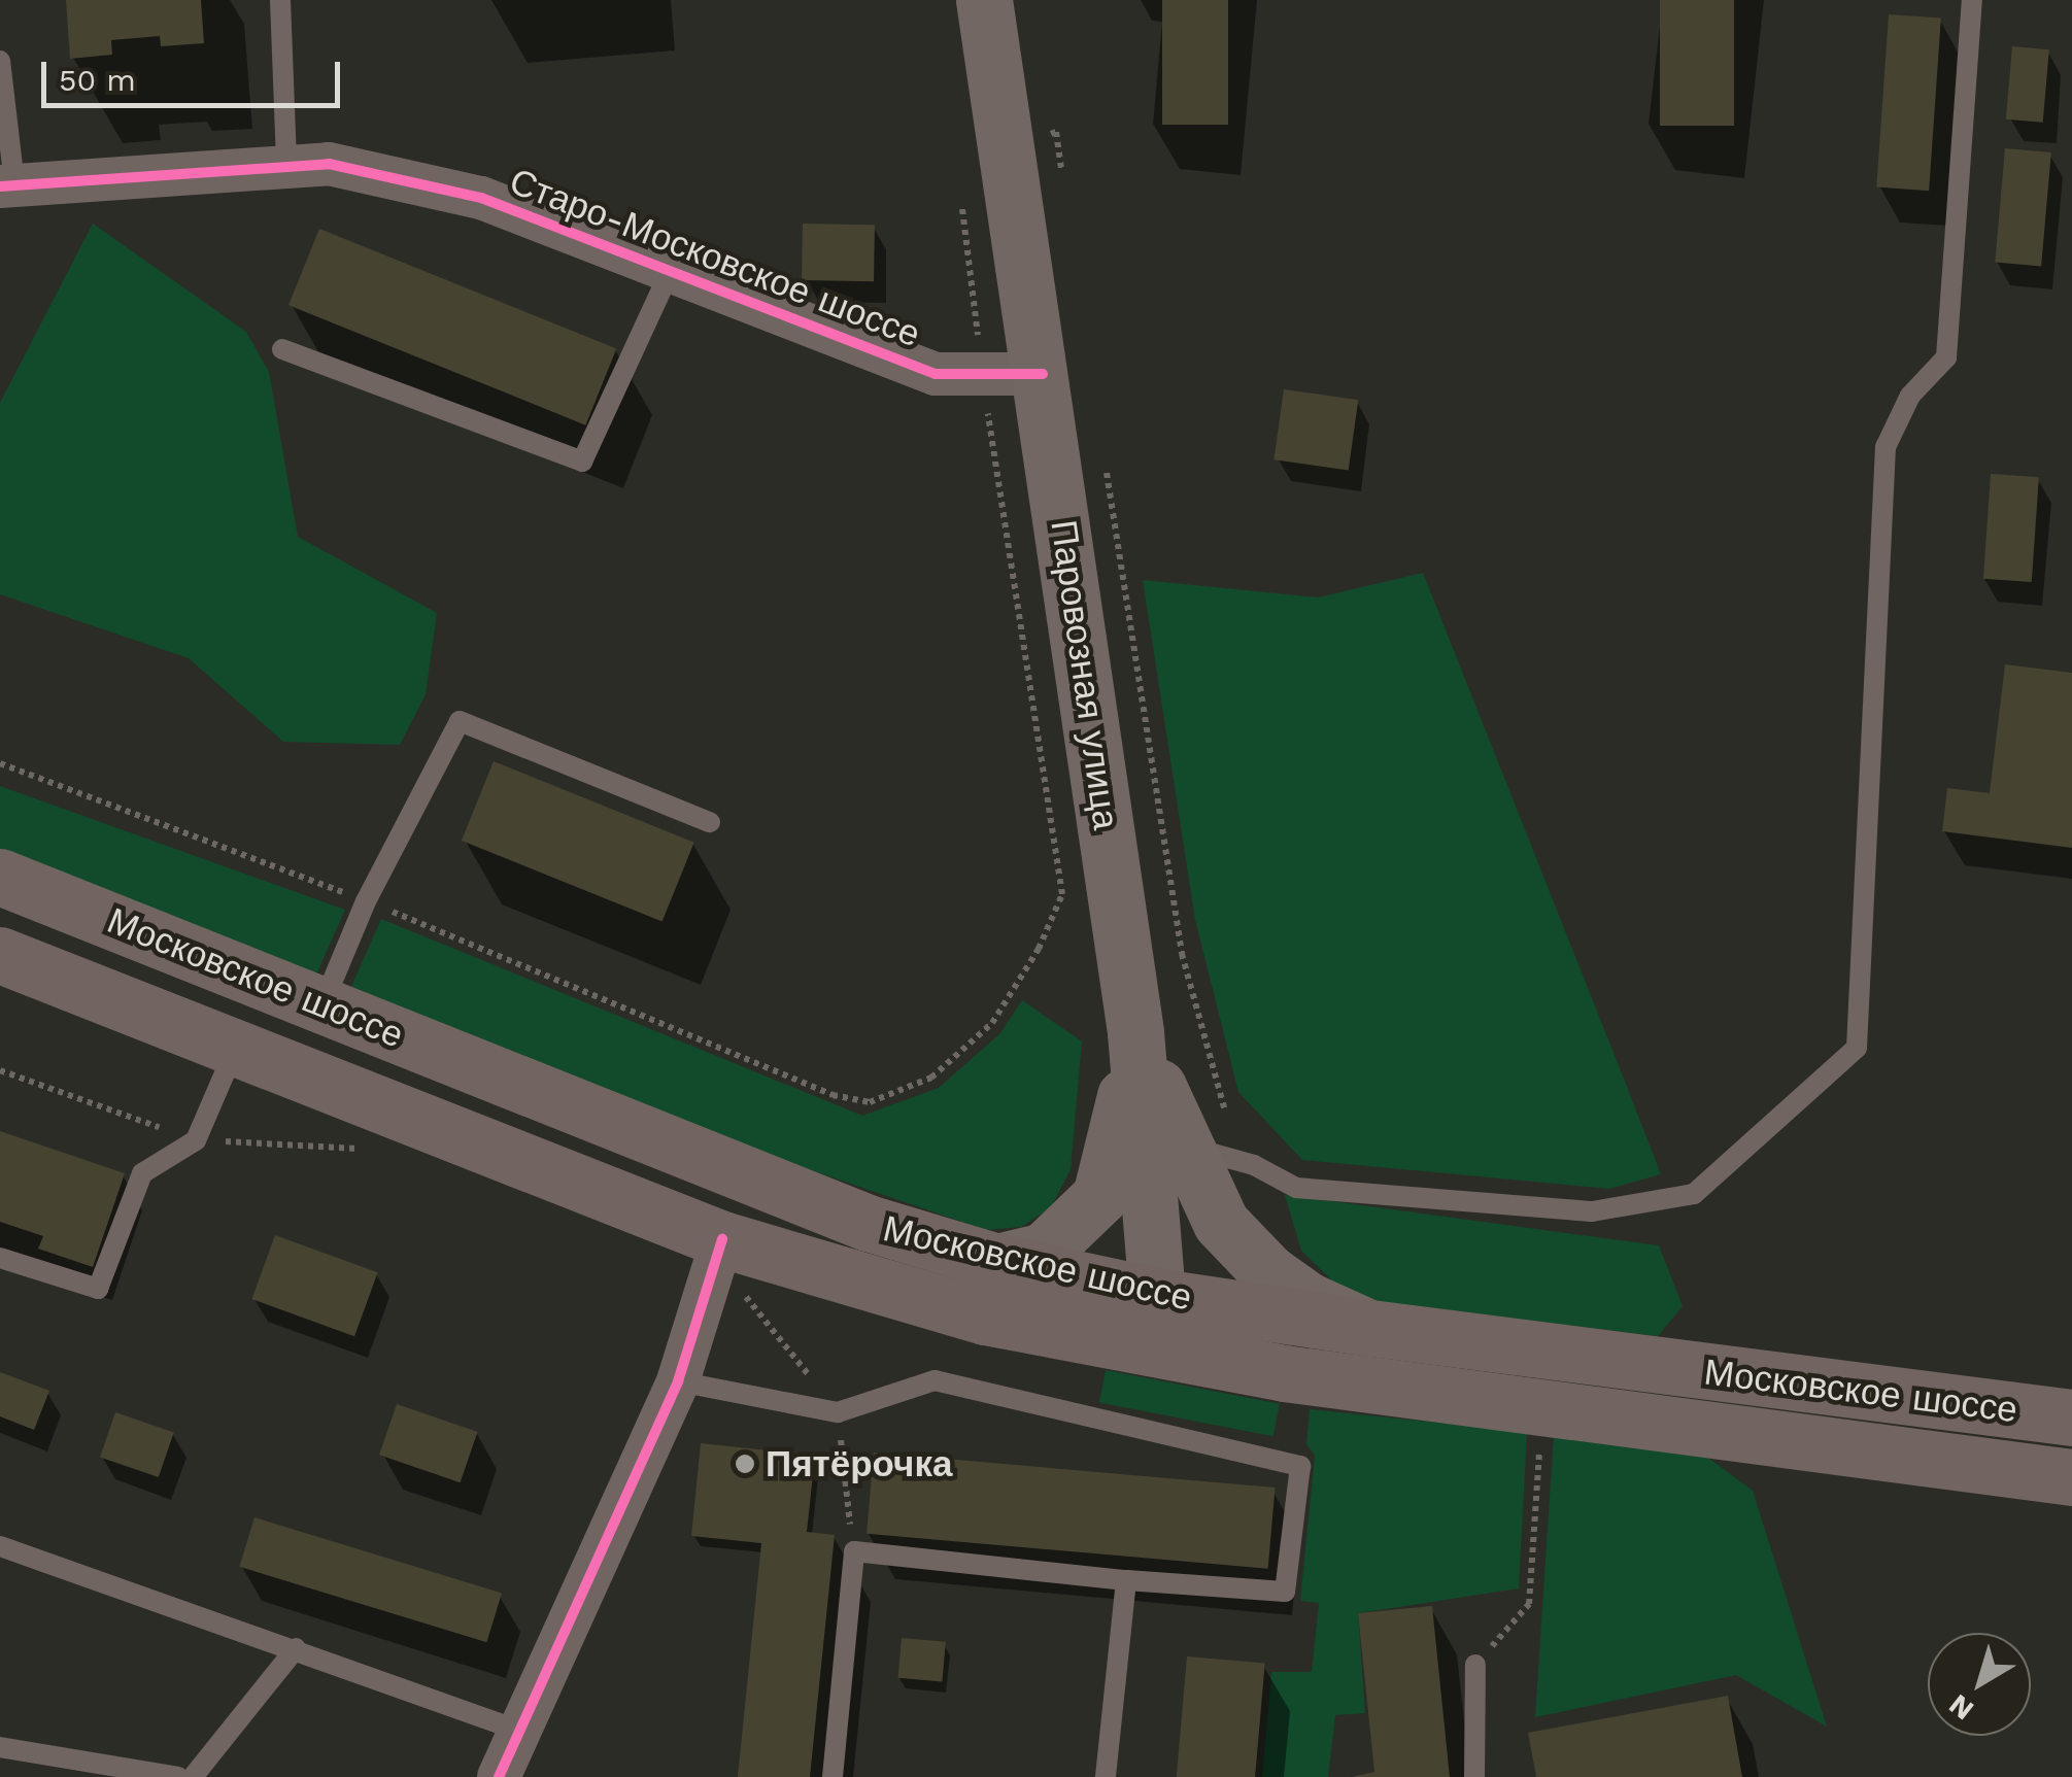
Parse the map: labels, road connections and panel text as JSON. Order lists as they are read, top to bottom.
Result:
{
  "streets": {
    "main road": ["Паровозная улица", "Московское шоссе"],
    "street": ["Старо-Московское шоссе"]
  },
  "crossings": [
    ["Старо-Московское шоссе", "Паровозная улица"],
    ["Паровозная улица", "Московское шоссе"]
  ],
  "places": ["Пятёрочка"],
  "scale_bar": "50 m",
  "north": "bottom left"
}
